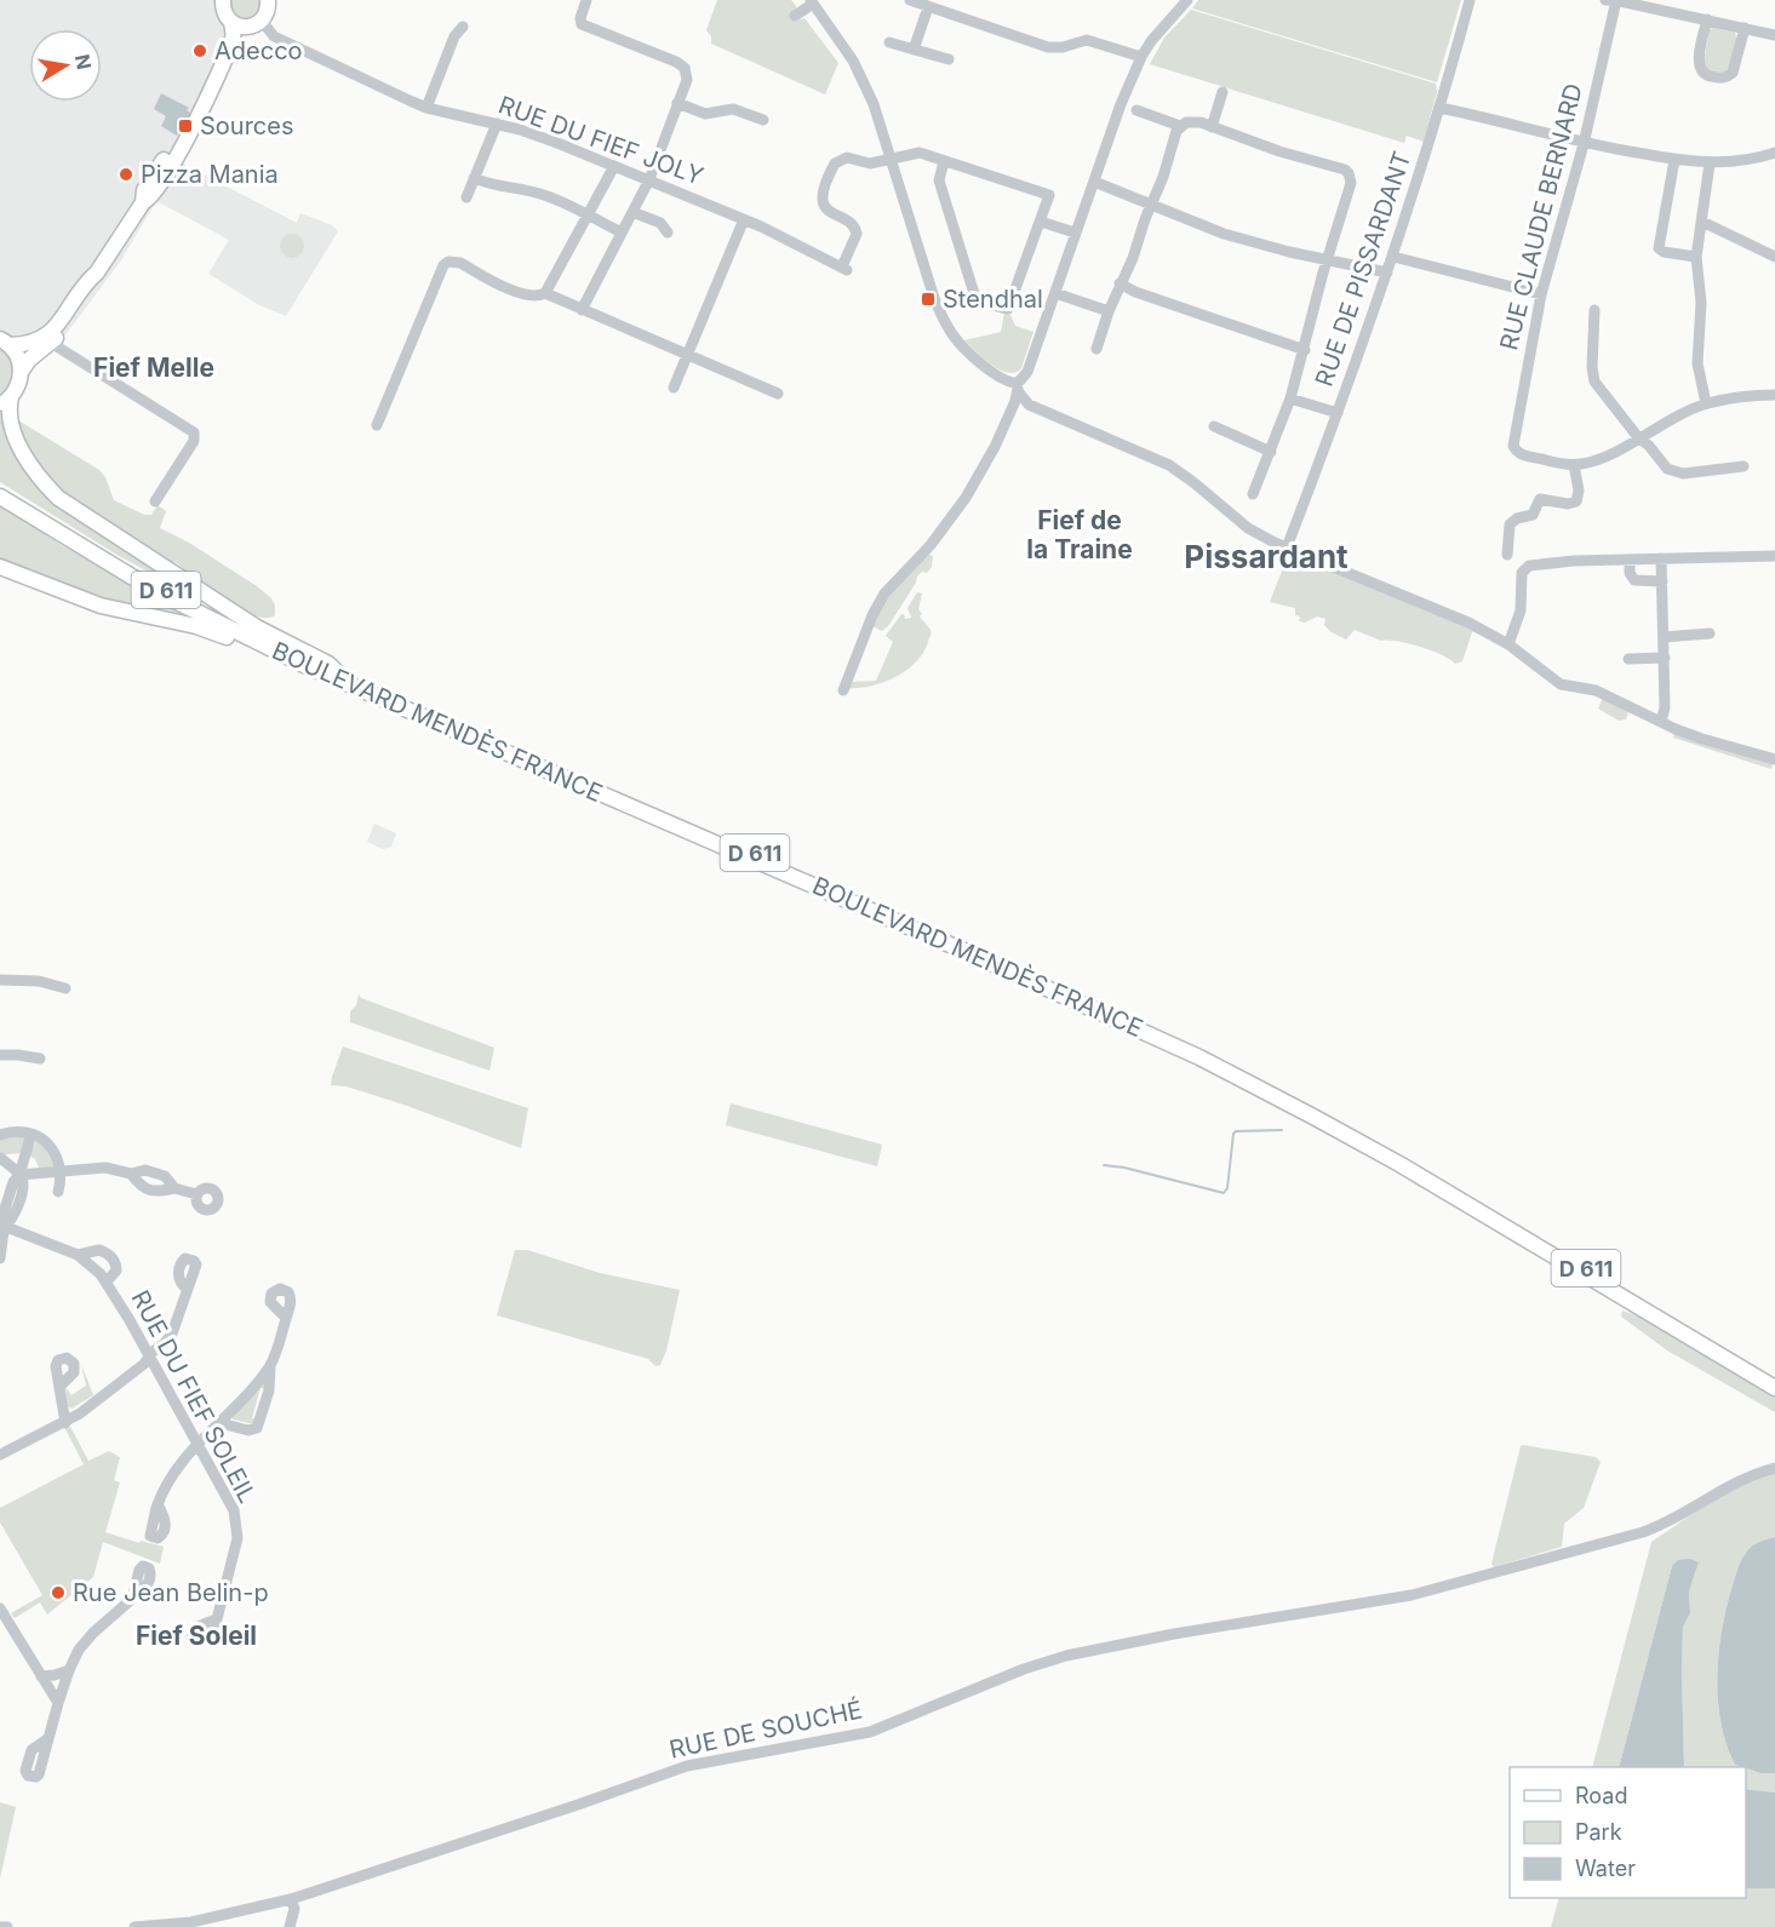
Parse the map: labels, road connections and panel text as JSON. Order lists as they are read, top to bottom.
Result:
{
  "streets": {
    "main road": ["D 611", "BOULEVARD MENDÈS FRANCE"],
    "street": [
      "RUE DU FIEF JOLY",
      "RUE CLAUDE BERNARD",
      "RUE DE PISSARDANT",
      "RUE DU FIEF SOLEIL",
      "RUE DE SOUCHÉ"
    ]
  },
  "districts": [
    "Fief Melle",
    "Fief de la Traine",
    "Pissardant",
    "Fief Soleil"
  ],
  "places": {
    "other": ["Adecco", "Pizza Mania", "Rue Jean Belin-p"],
    "transit": ["Sources", "Stendhal"]
  },
  "legend": ["Road", "Park", "Water"],
  "north": "right"
}
